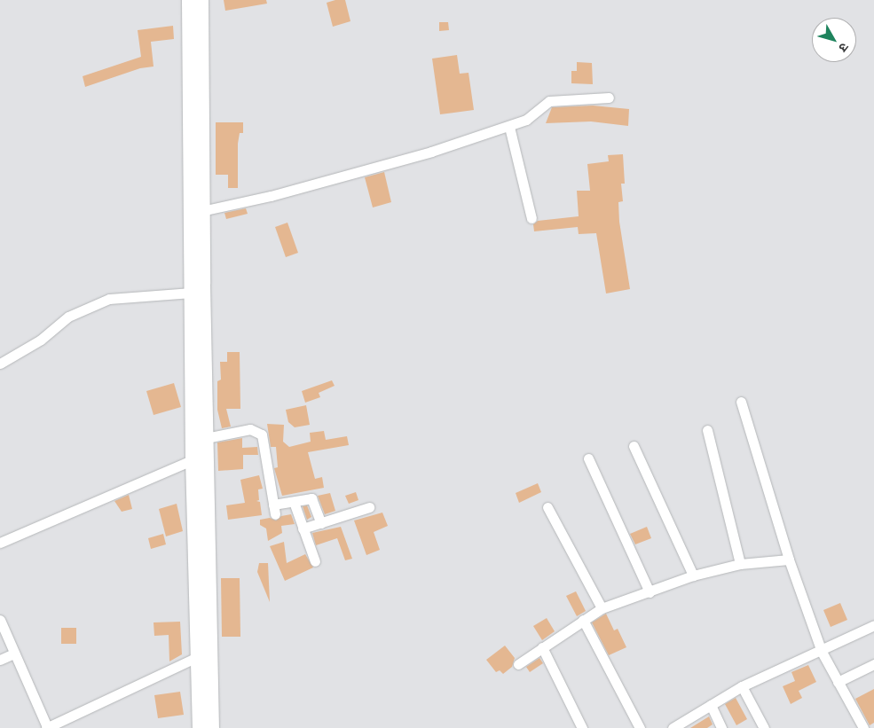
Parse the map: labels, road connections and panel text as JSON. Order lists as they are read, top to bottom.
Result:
{
  "north": "bottom right"
}
